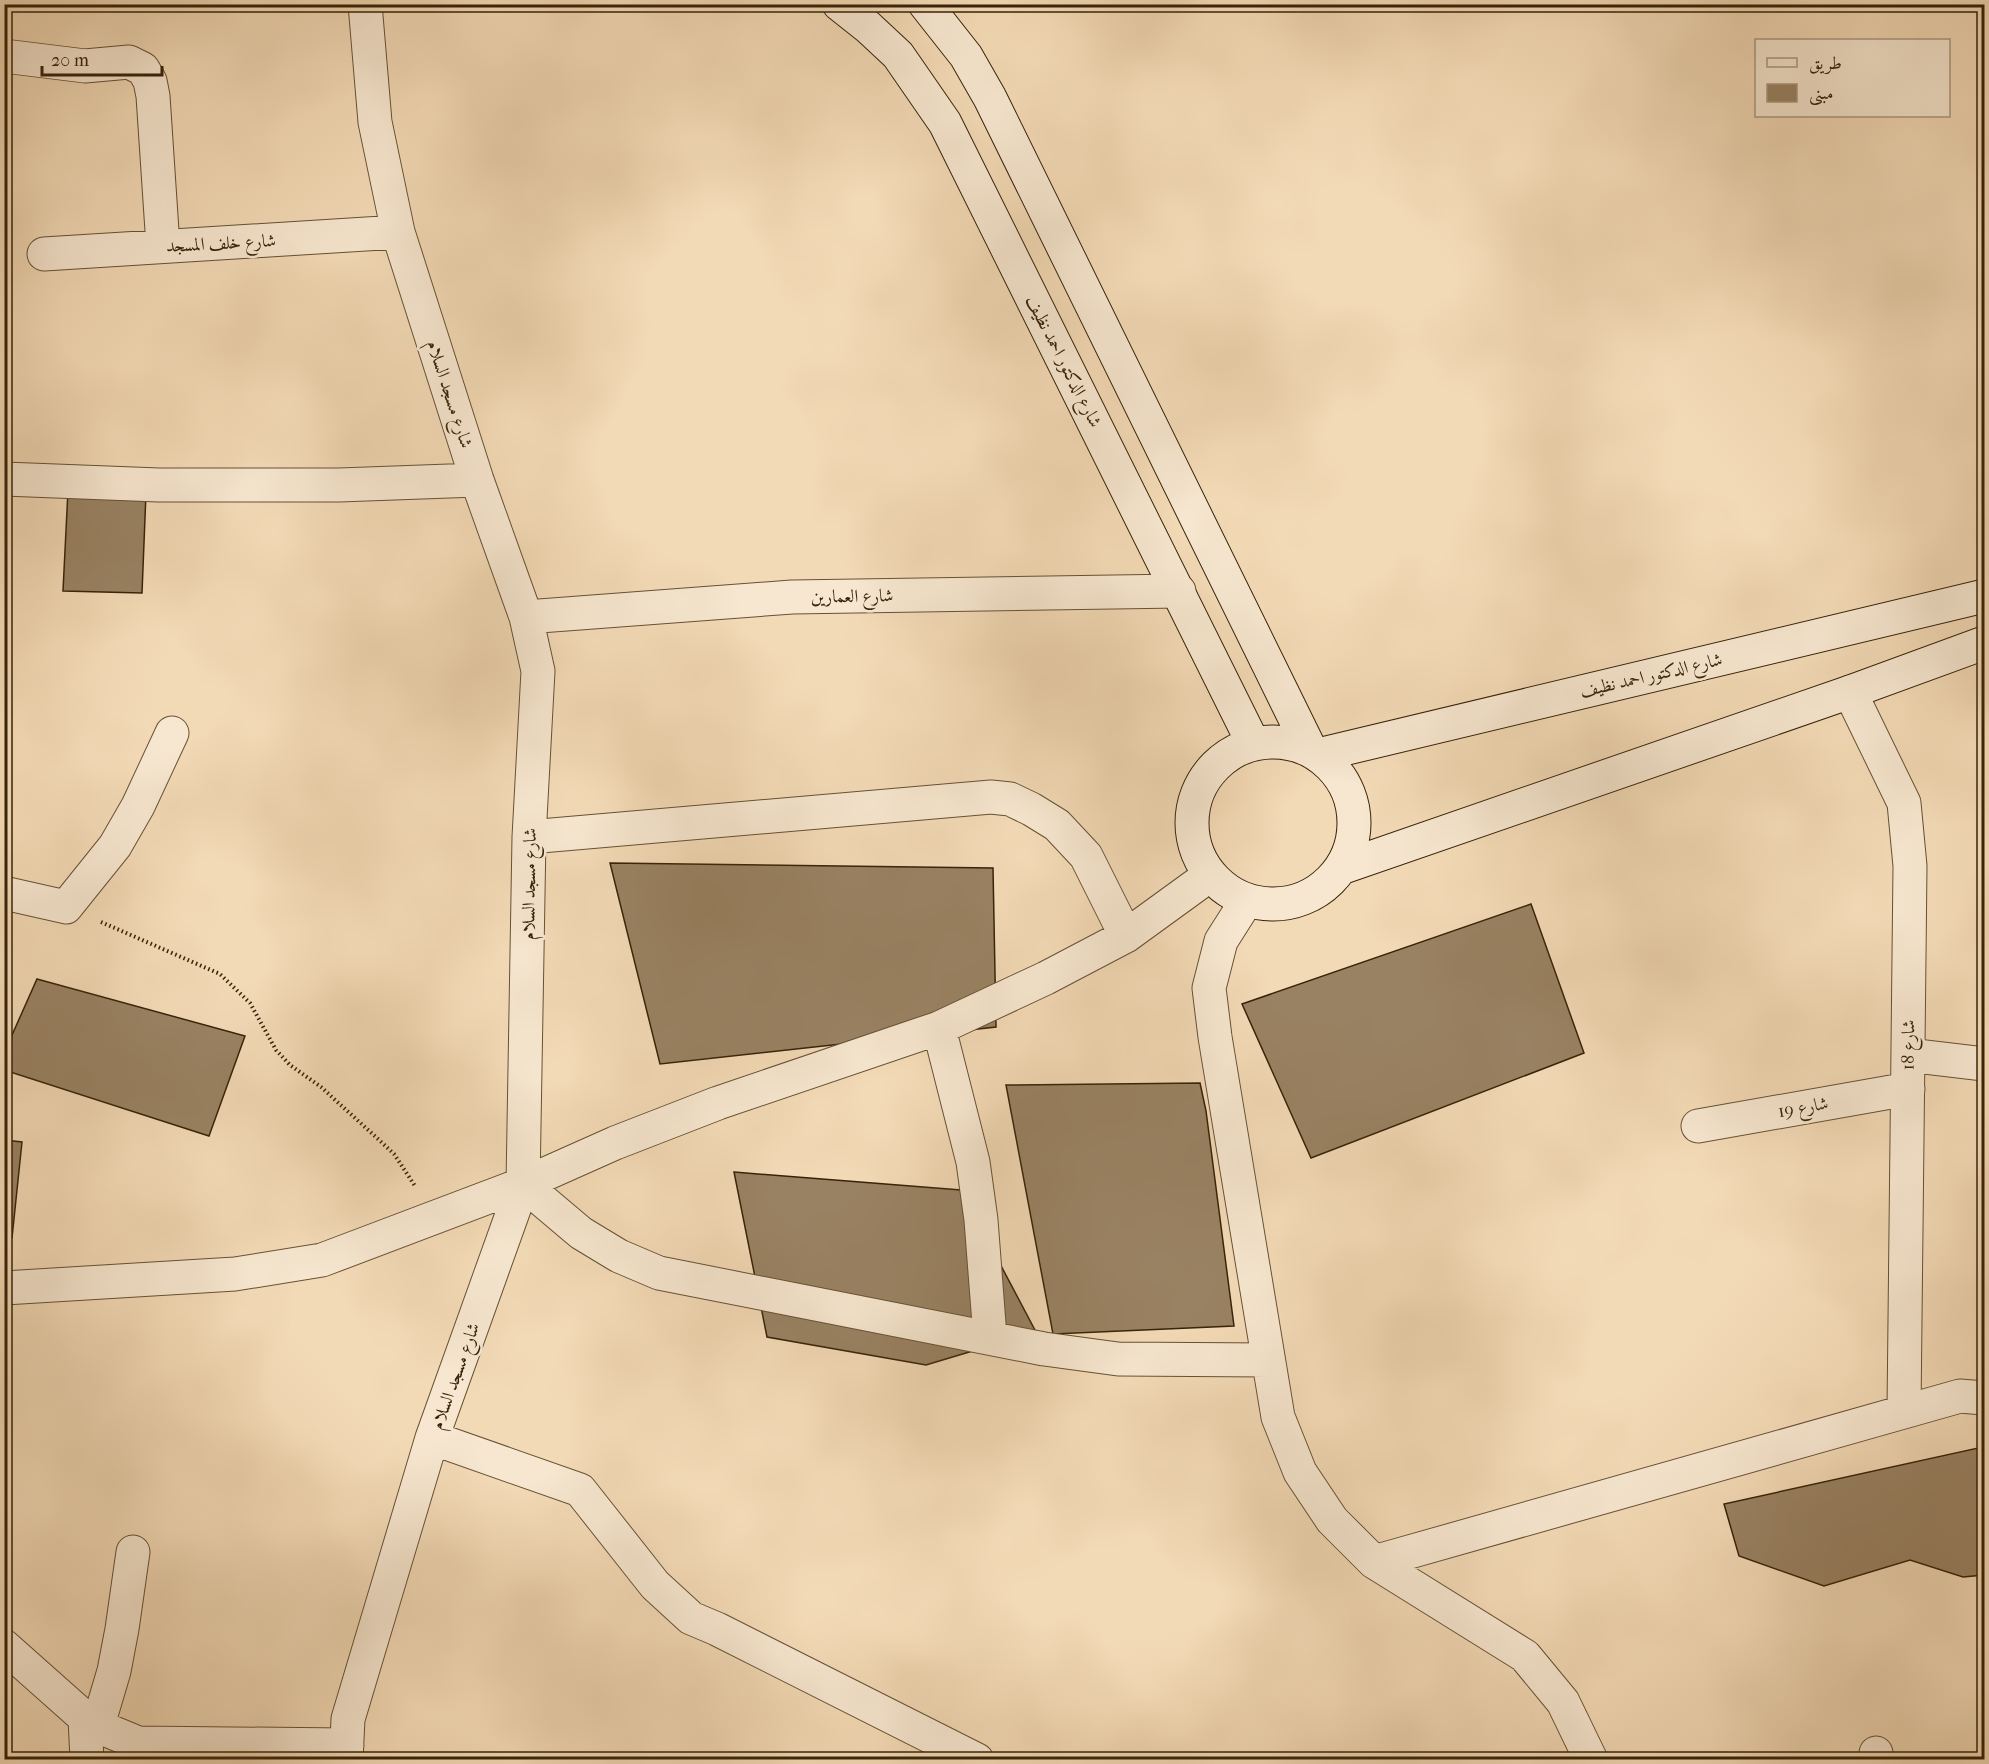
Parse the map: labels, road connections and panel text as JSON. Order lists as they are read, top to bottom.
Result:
{
  "streets": {
    "street": [
      "شارع خلف المسجد",
      "شارع الدكتور احمد نظيف",
      "شارع مسجد السلام",
      "شارع العمارين",
      "شارع 18",
      "شارع 19"
    ]
  },
  "crossings": [
    ["شارع خلف المسجد", "شارع مسجد السلام"],
    ["شارع الدكتور احمد نظيف", "شارع العمارين"],
    ["شارع مسجد السلام", "شارع العمارين"],
    ["شارع 18", "شارع 19"]
  ],
  "legend": ["طريق", "مبنى"],
  "scale_bar": "20 m"
}
